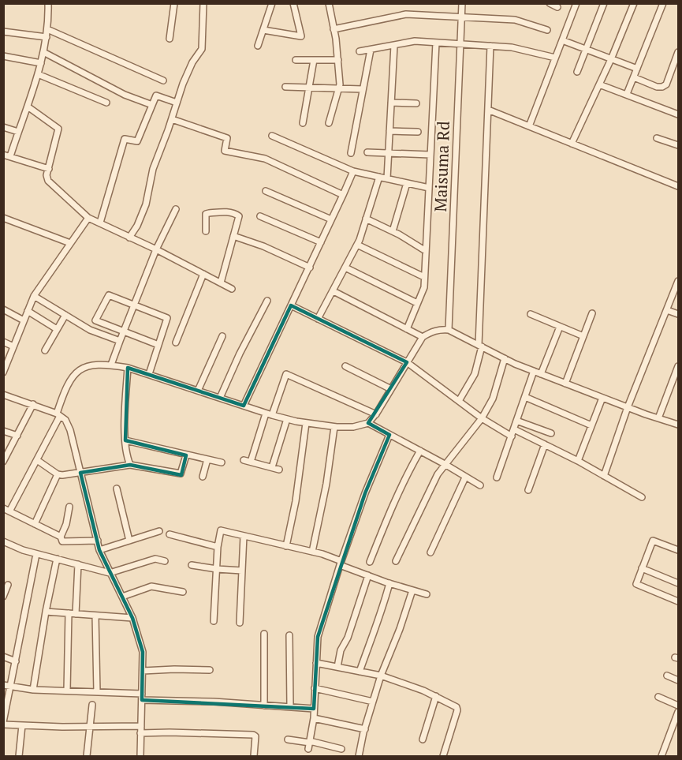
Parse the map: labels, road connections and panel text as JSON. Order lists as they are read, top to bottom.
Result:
{
  "streets": {
    "street": ["Maisuma Rd"]
  }
}
